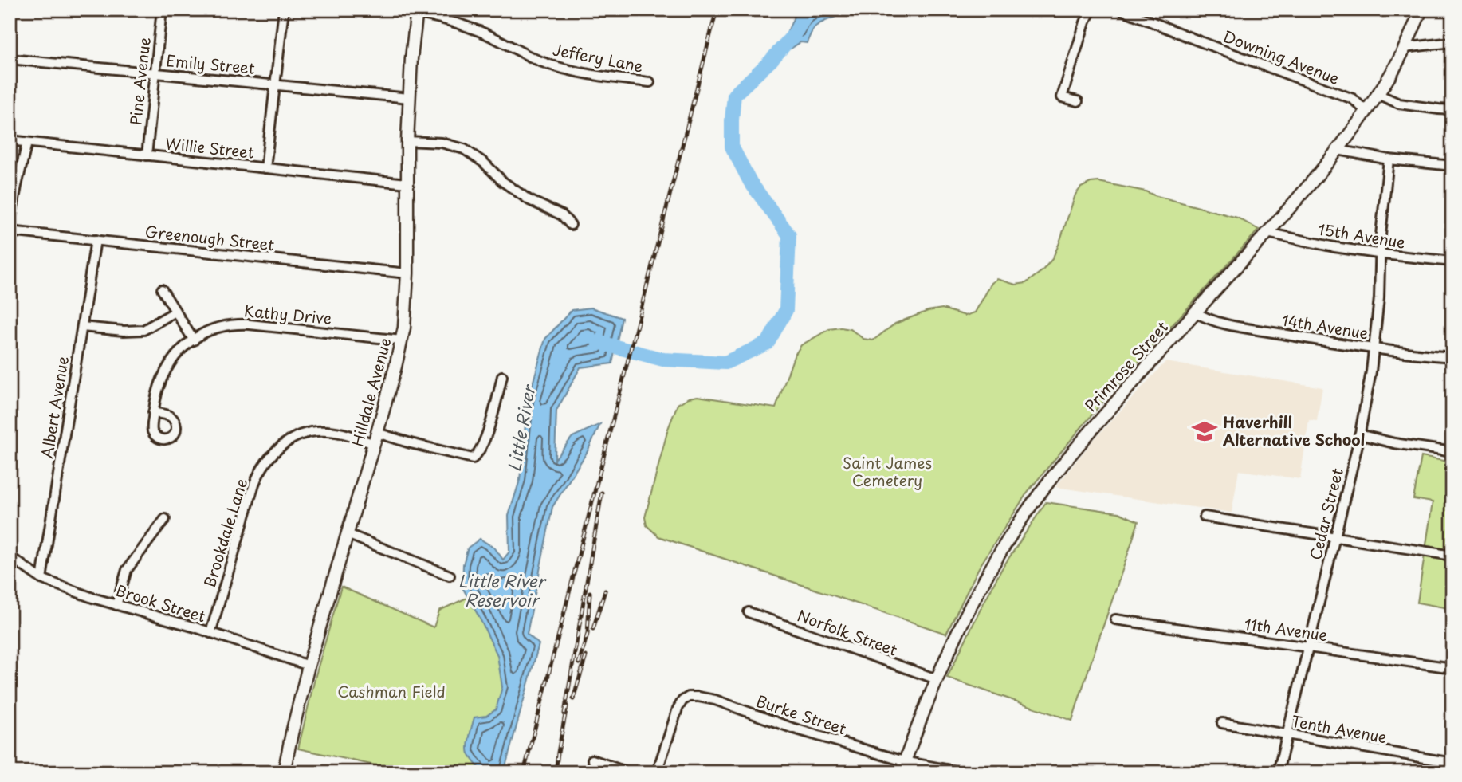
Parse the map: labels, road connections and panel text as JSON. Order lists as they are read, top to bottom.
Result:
{
  "streets": {
    "main road": ["Primrose Street", "Hilldale Avenue"],
    "street": [
      "Downing Avenue",
      "Jeffery Lane",
      "Emily Street",
      "Pine Avenue",
      "Willie Street",
      "15th Avenue",
      "Greenough Street",
      "Kathy Drive",
      "14th Avenue",
      "Albert Avenue",
      "Cedar Street",
      "Brookdale Lane",
      "Brook Street",
      "11th Avenue",
      "Norfolk Street",
      "Burke Street",
      "Tenth Avenue"
    ]
  },
  "crossings": [
    ["Downing Avenue", "Primrose Street"],
    ["Jeffery Lane", "Hilldale Avenue"],
    ["Emily Street", "Pine Avenue"],
    ["Emily Street", "Hilldale Avenue"],
    ["Pine Avenue", "Willie Street"],
    ["Willie Street", "Hilldale Avenue"],
    ["15th Avenue", "Primrose Street"],
    ["15th Avenue", "Cedar Street"],
    ["Greenough Street", "Hilldale Avenue"],
    ["Greenough Street", "Albert Avenue"],
    ["Kathy Drive", "Hilldale Avenue"],
    ["14th Avenue", "Primrose Street"],
    ["14th Avenue", "Cedar Street"],
    ["Primrose Street", "Norfolk Street"],
    ["Primrose Street", "Burke Street"],
    ["Hilldale Avenue", "Brookdale Lane"],
    ["Hilldale Avenue", "Brook Street"],
    ["Albert Avenue", "Brook Street"],
    ["Cedar Street", "11th Avenue"],
    ["Cedar Street", "Tenth Avenue"],
    ["Brookdale Lane", "Brook Street"]
  ],
  "water": ["Little River", "Little River Reservoir"],
  "parks": ["Saint James Cemetery", "Cashman Field"],
  "places": {
    "school or university": ["Haverhill Alternative School"]
  }
}
